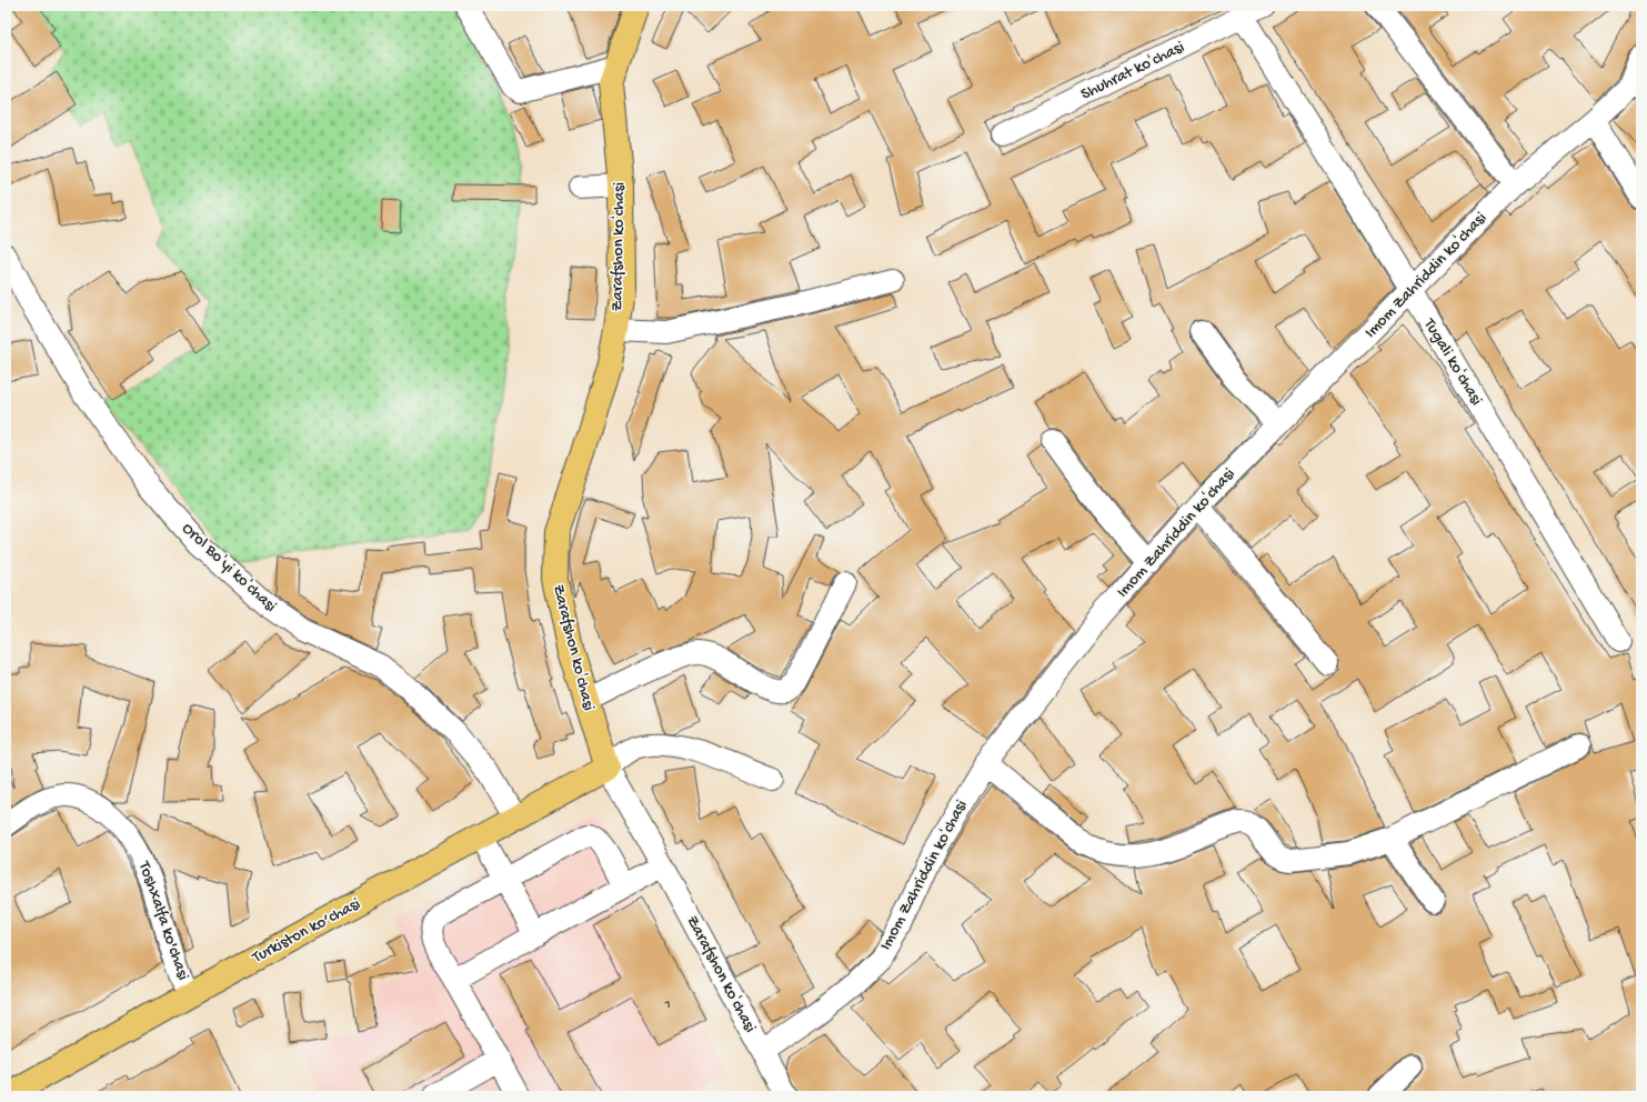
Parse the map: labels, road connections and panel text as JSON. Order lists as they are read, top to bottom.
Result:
{
  "streets": {
    "main road": ["Zarafshon koʻchasi", "Turkiston ko’chasi"],
    "street": [
      "Shuhrat koʻchasi",
      "Imom Zahriddin koʻchasi",
      "Tugali koʻchasi",
      "Orol Boʻyi koʻchasi",
      "Toshxalfa ko'chasi"
    ]
  },
  "crossings": [
    ["Shuhrat koʻchasi", "Tugali koʻchasi"],
    ["Zarafshon koʻchasi", "Imom Zahriddin koʻchasi"],
    ["Zarafshon koʻchasi", "Turkiston ko’chasi"],
    ["Imom Zahriddin koʻchasi", "Tugali koʻchasi"],
    ["Orol Boʻyi koʻchasi", "Turkiston ko’chasi"],
    ["Toshxalfa ko'chasi", "Turkiston ko’chasi"]
  ],
  "house_numbers": ["1"]
}
